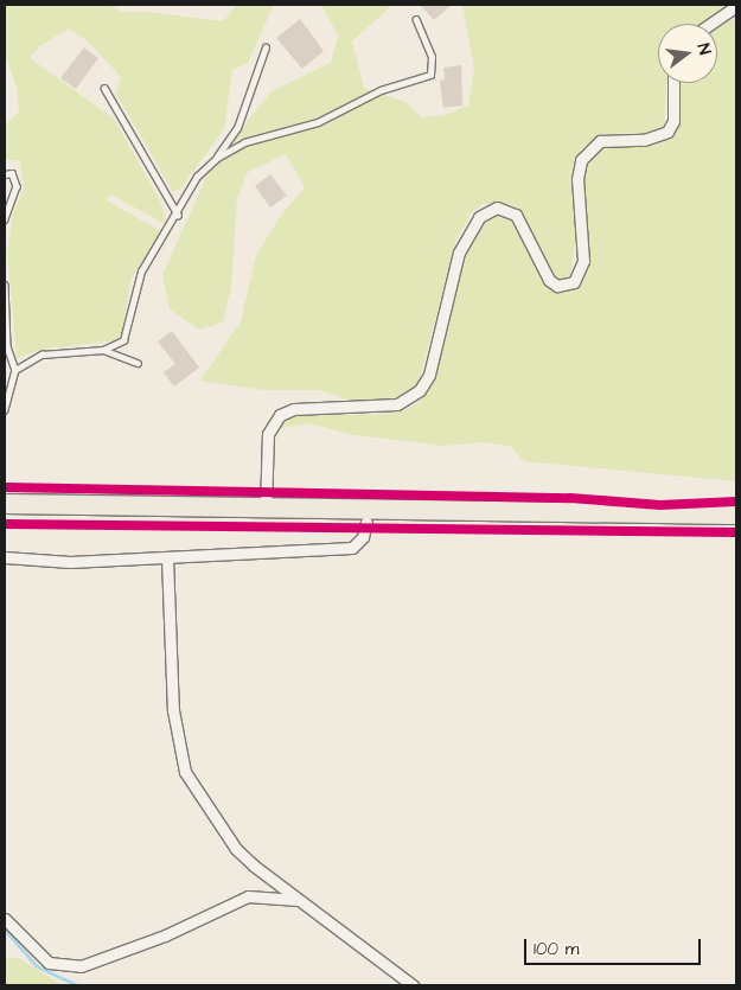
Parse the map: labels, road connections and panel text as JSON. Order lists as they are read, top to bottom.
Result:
{
  "scale_bar": "100 m",
  "north": "right"
}
